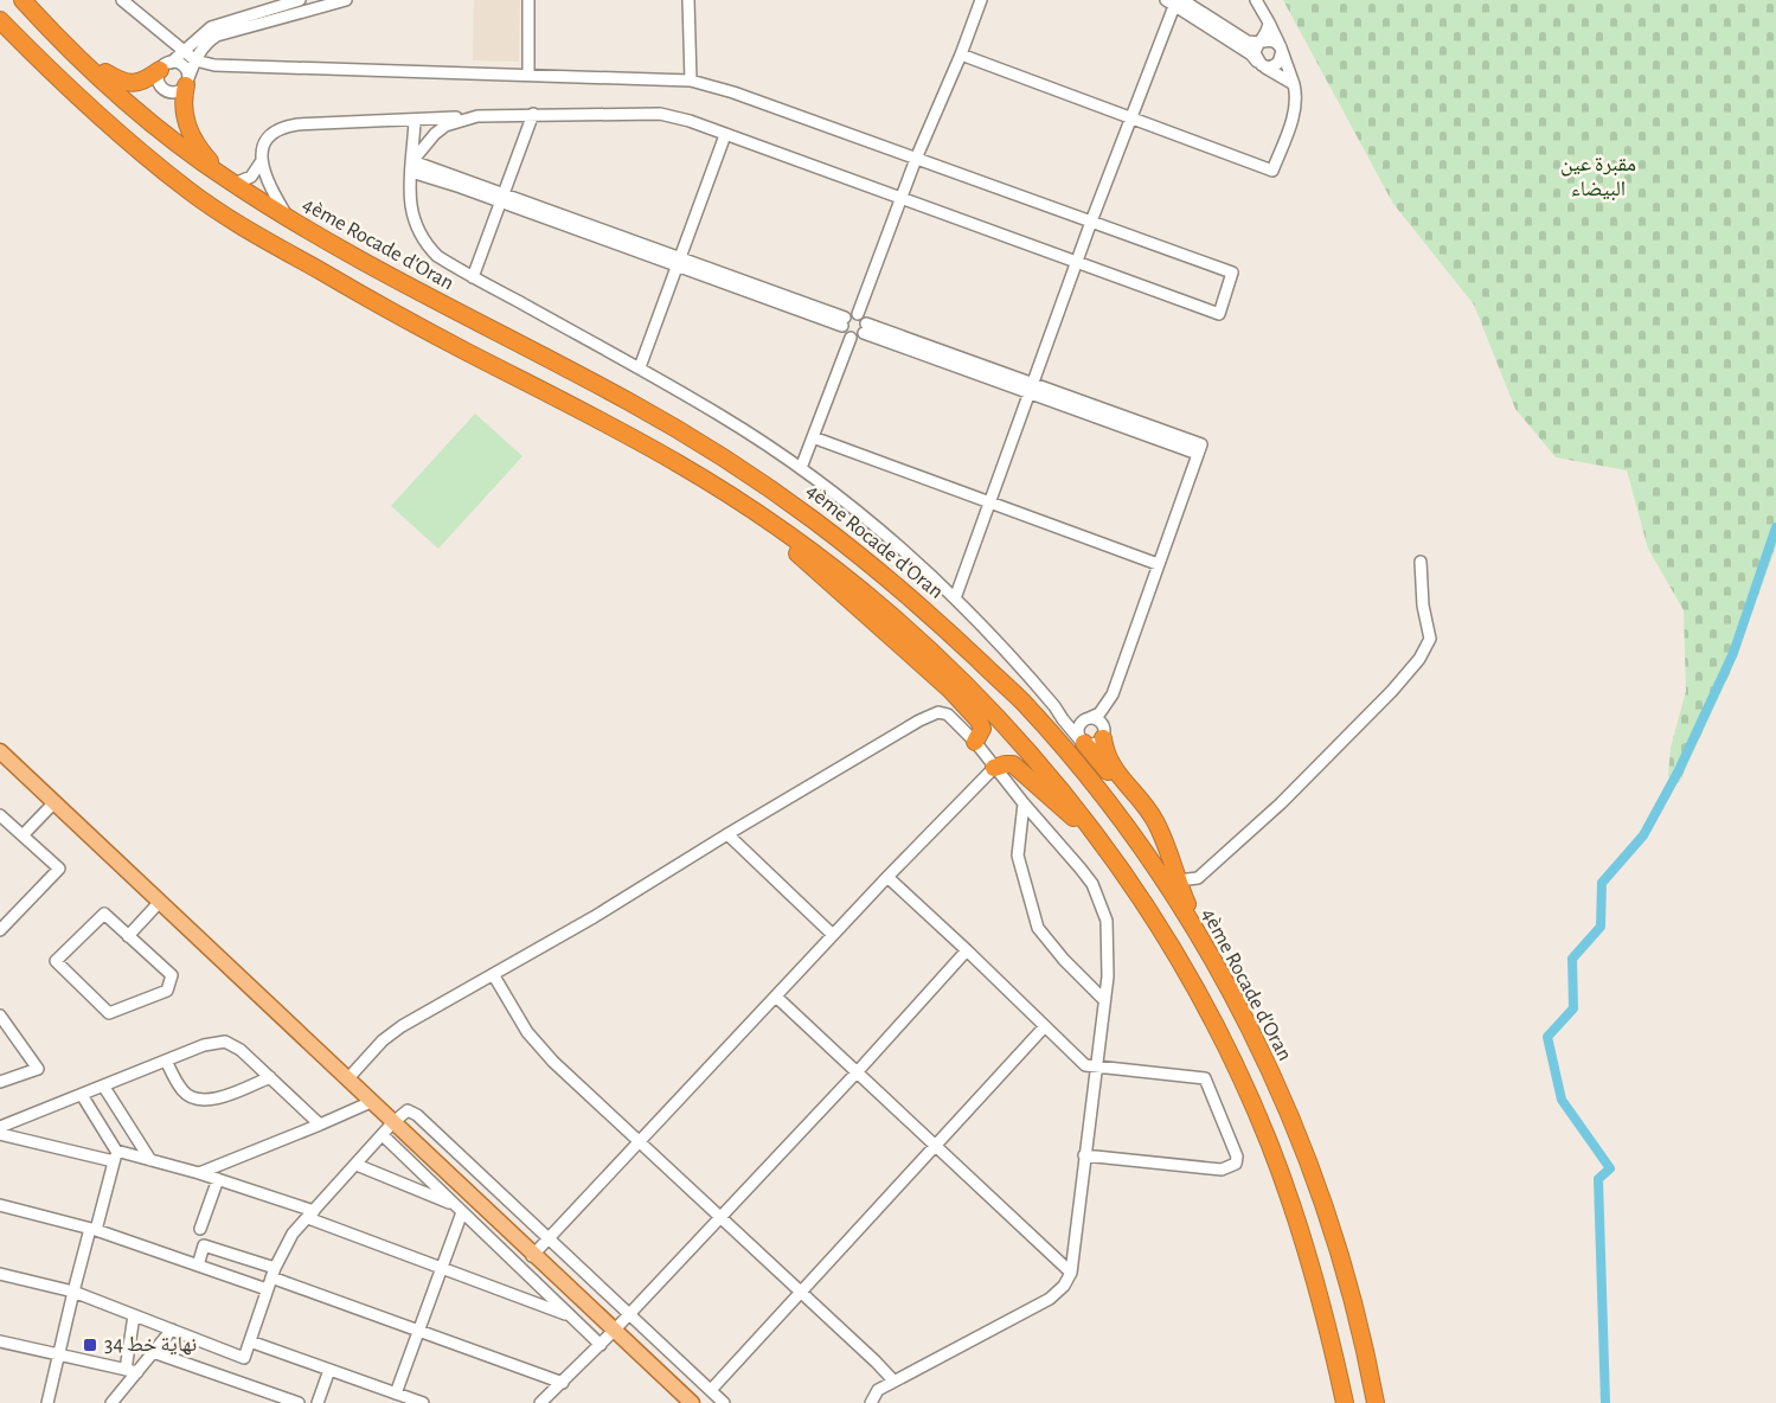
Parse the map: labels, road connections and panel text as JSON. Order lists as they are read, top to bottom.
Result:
{
  "streets": {
    "highway": ["4ème Rocade d'Oran"]
  },
  "parks": ["مقبرة عين البيضاء"],
  "places": {
    "transit": ["نهاية خط 34"]
  }
}
